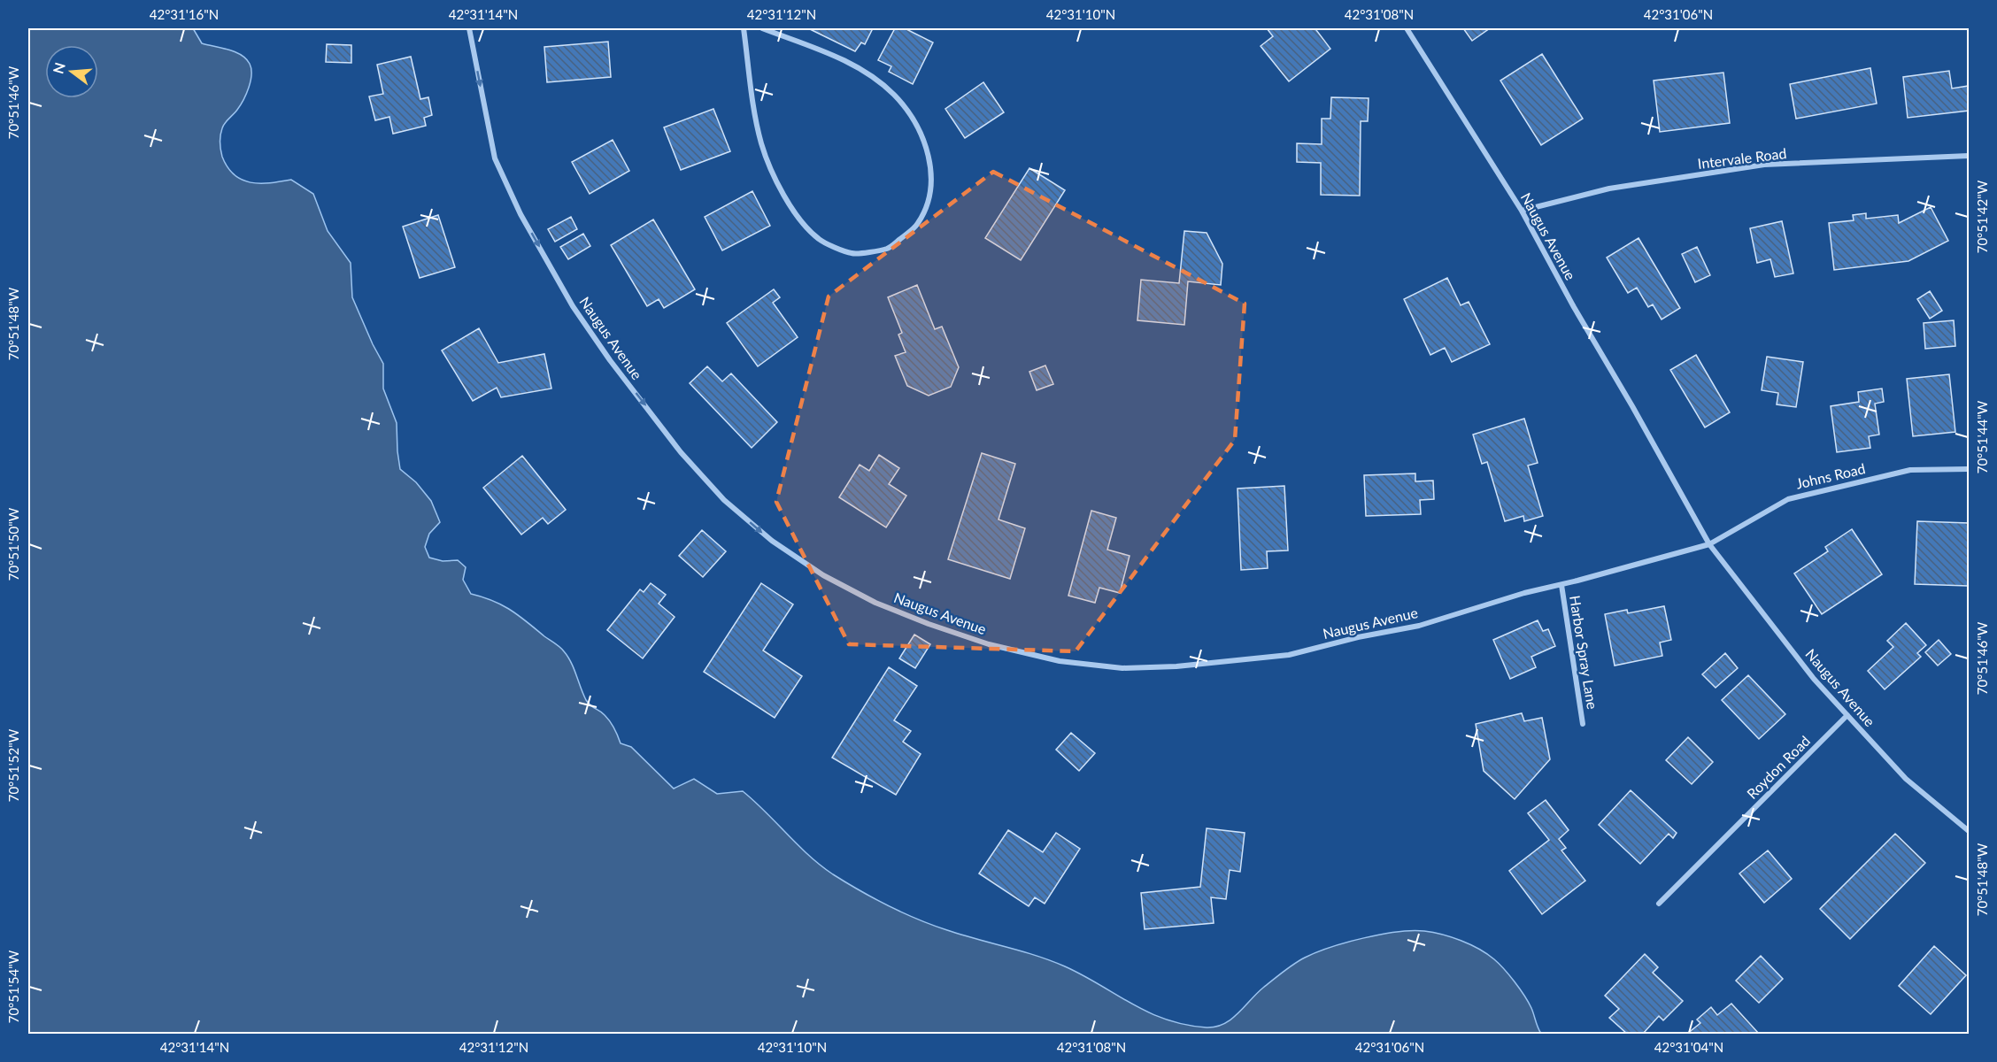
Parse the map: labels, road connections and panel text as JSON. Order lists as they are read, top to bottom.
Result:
{
  "streets": {
    "street": [
      "Intervale Road",
      "Naugus Avenue",
      "Johns Road",
      "Harbor Spray Lane",
      "Roydon Road"
    ]
  },
  "crossings": [
    ["Intervale Road", "Naugus Avenue"],
    ["Naugus Avenue", "Johns Road"],
    ["Naugus Avenue", "Harbor Spray Lane"],
    ["Naugus Avenue", "Roydon Road"]
  ],
  "one_way": ["Naugus Avenue"],
  "north": "left",
  "coordinates": [
    "42°31'16\"N",
    "42°31'14\"N",
    "42°31'12\"N",
    "42°31'10\"N",
    "42°31'08\"N",
    "42°31'06\"N",
    "70°51'46\"W",
    "70°51'42\"W",
    "70°51'48\"W",
    "70°51'44\"W",
    "70°51'50\"W",
    "70°51'52\"W",
    "70°51'54\"W",
    "42°31'04\"N"
  ]
}
